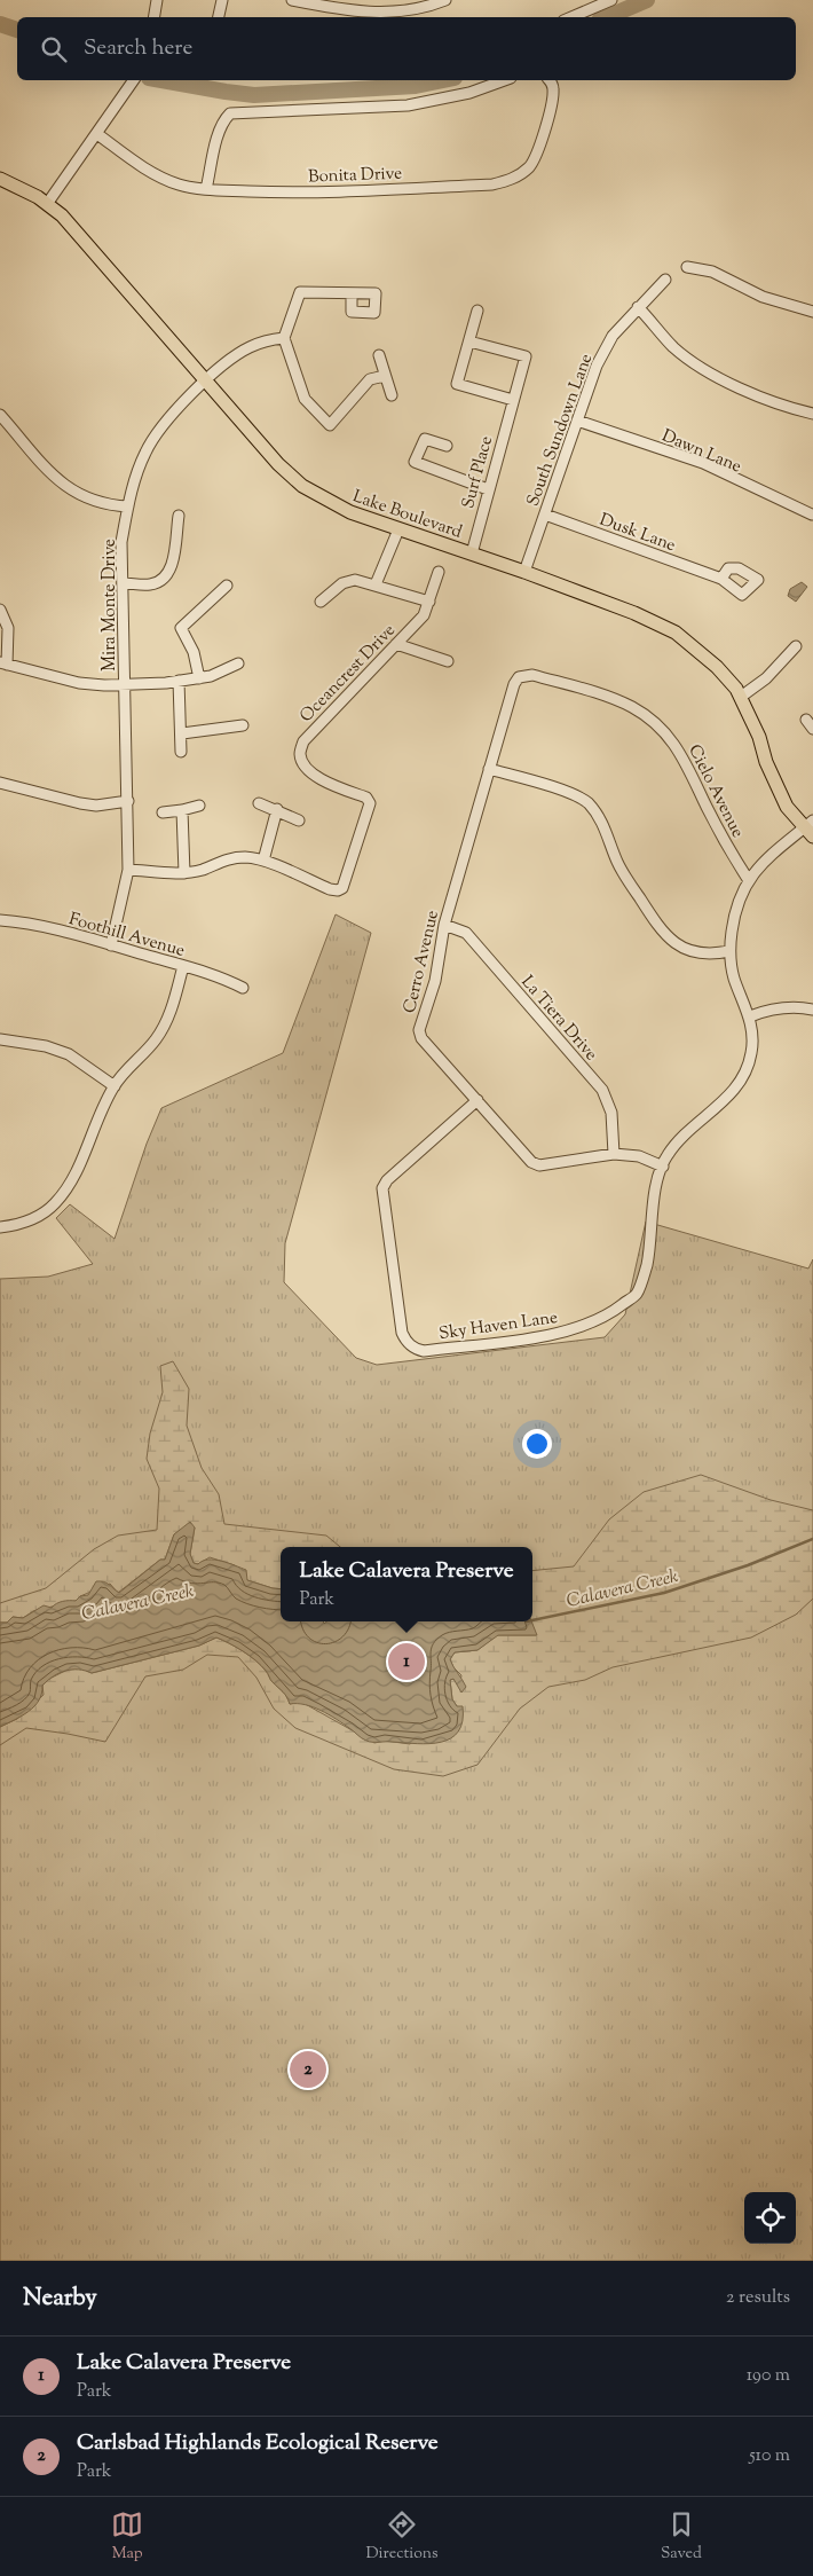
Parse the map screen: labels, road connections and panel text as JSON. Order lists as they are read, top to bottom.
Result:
{
  "streets": {
    "main road": ["Lake Boulevard"],
    "street": [
      "Bonita Drive",
      "South Sundown Lane",
      "Dawn Lane",
      "Surf Place",
      "Dusk Lane",
      "Mira Monte Drive",
      "Oceancrest Drive",
      "Cielo Avenue",
      "Foothill Avenue",
      "Cerro Avenue",
      "La Tiera Drive",
      "Sky Haven Lane"
    ]
  },
  "crossings": [
    ["South Sundown Lane", "Dawn Lane"],
    ["South Sundown Lane", "Lake Boulevard"],
    ["South Sundown Lane", "Dusk Lane"],
    ["Surf Place", "Lake Boulevard"],
    ["Lake Boulevard", "Mira Monte Drive"],
    ["Lake Boulevard", "Sky Haven Lane"],
    ["Mira Monte Drive", "Foothill Avenue"],
    ["Cielo Avenue", "Cerro Avenue"],
    ["Cielo Avenue", "Sky Haven Lane"],
    ["Cerro Avenue", "La Tiera Drive"],
    ["Cerro Avenue", "Sky Haven Lane"]
  ],
  "water": ["Calavera Creek"],
  "page": {
    "search": "Search here",
    "popup": ["Lake Calavera Preserve", "Park"],
    "pins": ["1", "2"],
    "heading": ["Nearby", "2 results"],
    "list": [
      {
        "mark": "1",
        "name": "Lake Calavera Preserve",
        "note": "Park",
        "value": "190 m"
      },
      {
        "mark": "2",
        "name": "Carlsbad Highlands Ecological Reserve",
        "note": "Park",
        "value": "510 m"
      }
    ],
    "nav": ["Map", "Directions", "Saved"]
  }
}
